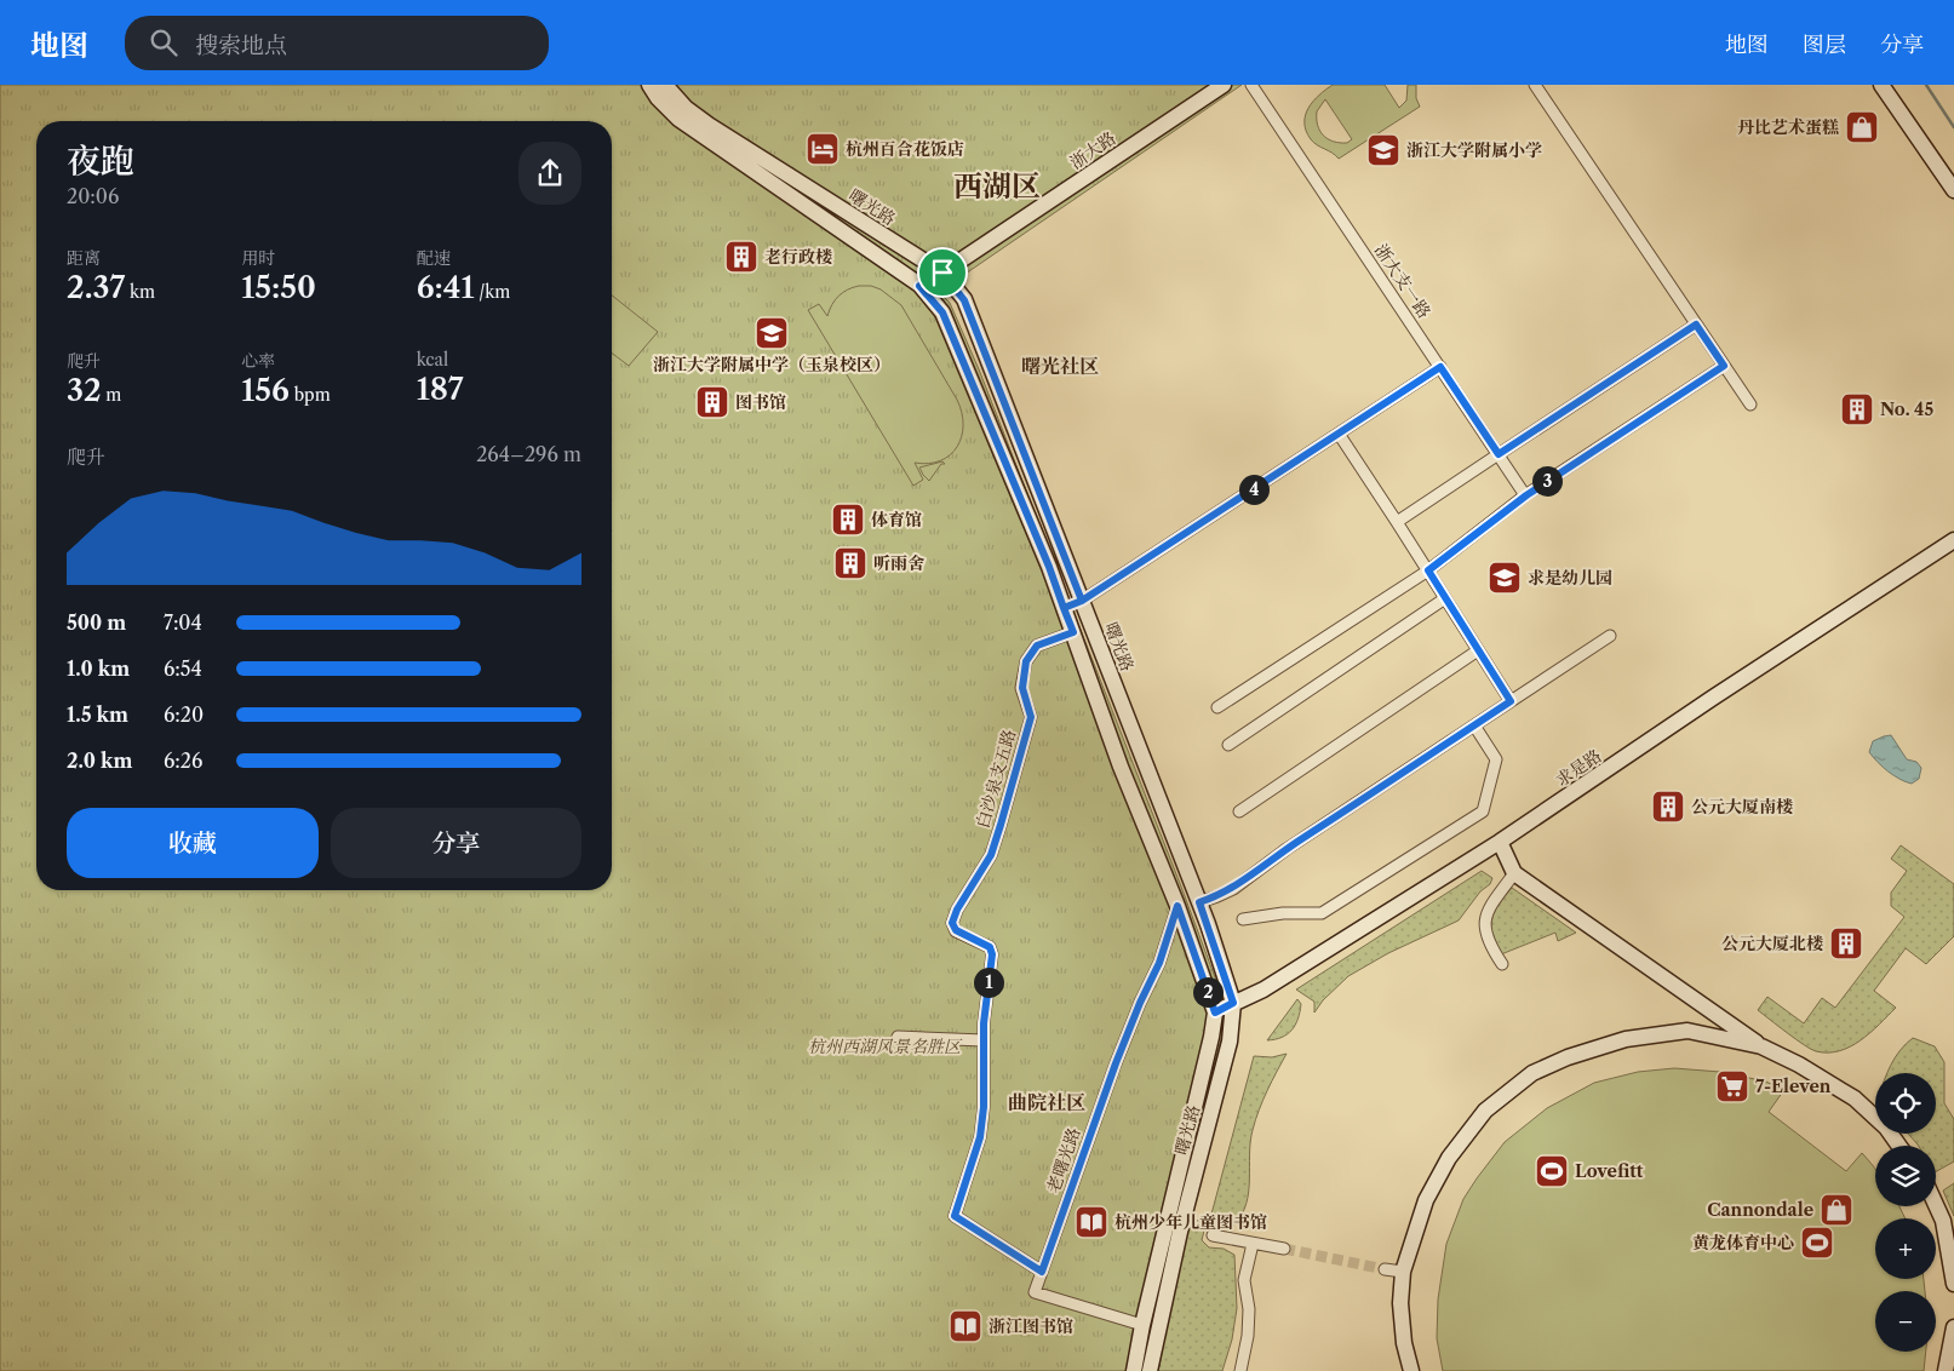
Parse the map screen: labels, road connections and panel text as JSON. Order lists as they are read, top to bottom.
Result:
{
  "streets": {
    "main road": ["浙大路", "曙光路", "求是路"],
    "street": ["浙大支一路", "白沙泉支五路", "老曙光路"]
  },
  "crossings": [
    ["浙大路", "曙光路"],
    ["曙光路", "求是路"],
    ["曙光路", "白沙泉支五路"],
    ["曙光路", "老曙光路"]
  ],
  "districts": ["西湖区", "曙光社区", "曲院社区"],
  "parks": ["杭州西湖风景名胜区"],
  "places": {
    "shop": ["丹比艺术蛋糕", "Cannondale"],
    "hotel": ["杭州百合花饭店"],
    "school or university": ["浙江大学附属小学", "浙江大学附属中学（玉泉校区）", "求是幼儿园"],
    "building": [
      "老行政楼",
      "图书馆",
      "No. 45",
      "体育馆",
      "听雨舍",
      "公元大厦南楼",
      "公元大厦北楼"
    ],
    "supermarket": ["7-Eleven"],
    "sports": ["Lovefitt", "黄龙体育中心"],
    "library": ["杭州少年儿童图书馆", "浙江图书馆"]
  },
  "page": {
    "header": "地图",
    "search": "搜索地点",
    "nav": ["地图", "图层", "分享"],
    "heading": ["夜跑", "20:06"],
    "stats": [
      ["距离", "2.37 km"],
      ["用时", "15:50"],
      ["配速", "6:41 /km"],
      ["爬升", "32 m"],
      ["心率", "156 bpm"],
      ["kcal", "187"]
    ],
    "chart": ["爬升", "264–296 m"],
    "pins": [
      "3",
      "4",
      "1",
      "2"
    ],
    "list": [
      {
        "name": "500 m",
        "note": "7:04"
      },
      {
        "name": "1.0 km",
        "note": "6:54"
      },
      {
        "name": "1.5 km",
        "note": "6:20"
      },
      {
        "name": "2.0 km",
        "note": "6:26"
      }
    ],
    "buttons": ["收藏", "分享"],
    "map_buttons": ["+", "−"]
  }
}
